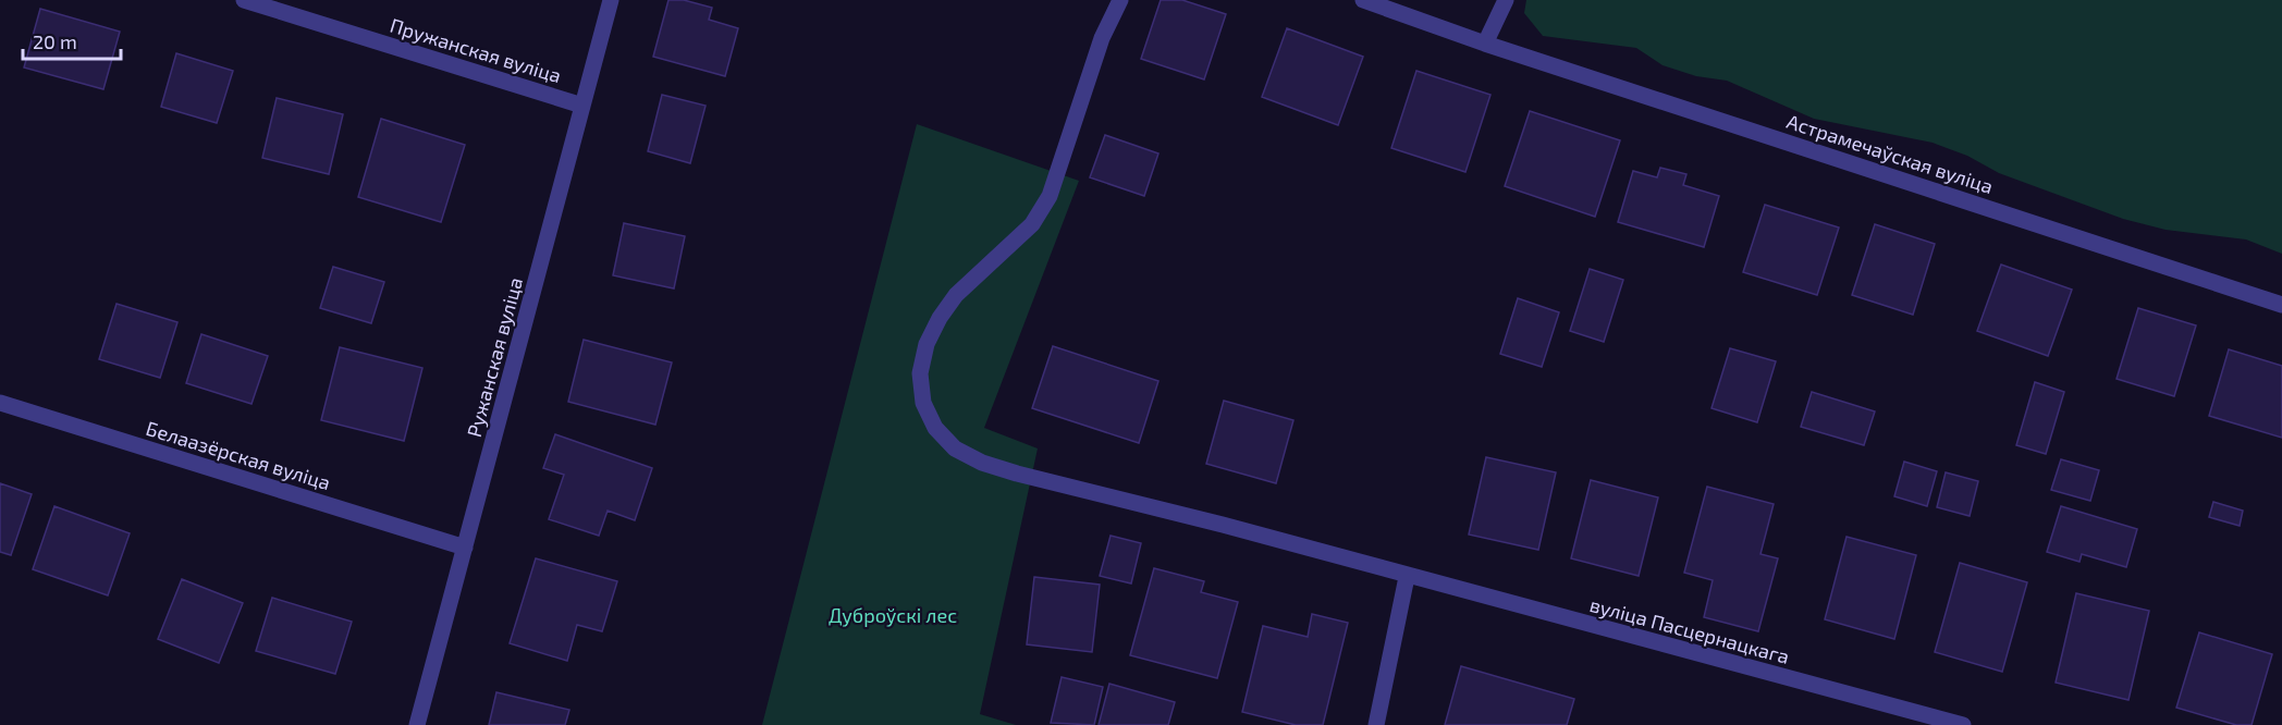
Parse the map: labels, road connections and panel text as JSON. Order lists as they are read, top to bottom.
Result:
{
  "streets": {
    "street": [
      "Пружанская вуліца",
      "Астрамечаўская вуліца",
      "Ружанская вуліца",
      "Белаазёрская вуліца",
      "вуліца Пасцернацкага"
    ]
  },
  "crossings": [
    ["Пружанская вуліца", "Ружанская вуліца"],
    ["Ружанская вуліца", "Белаазёрская вуліца"]
  ],
  "parks": ["Дуброўскі лес"],
  "scale_bar": "20 m"
}
